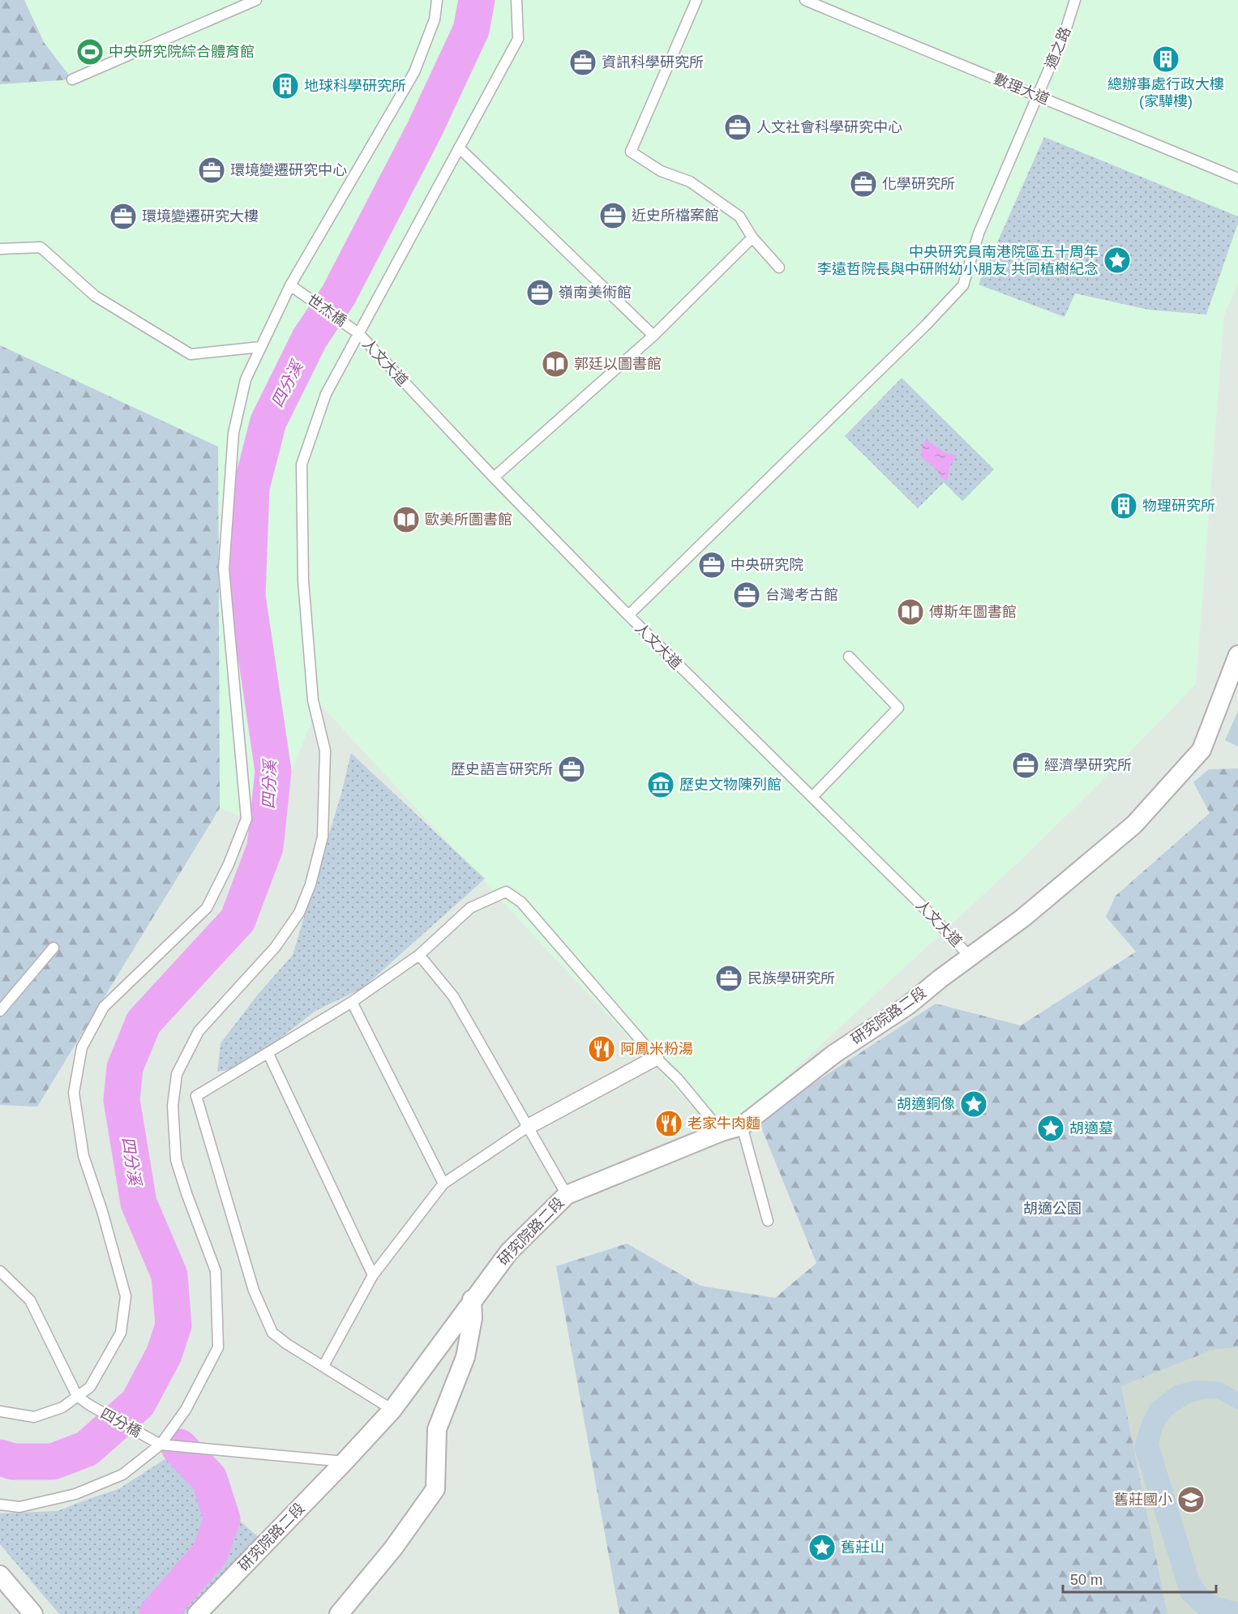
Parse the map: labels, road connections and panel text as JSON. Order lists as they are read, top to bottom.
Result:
{
  "streets": {
    "street": ["研究院路二段"],
    "lane": [
      "適之路",
      "數理大道",
      "世杰橋",
      "人文大道",
      "四分橋"
    ]
  },
  "crossings": [
    ["適之路", "數理大道"],
    ["適之路", "人文大道"],
    ["世杰橋", "人文大道"],
    ["人文大道", "研究院路二段"]
  ],
  "water": ["四分溪"],
  "parks": ["胡適公園"],
  "places": {
    "sports": ["中央研究院綜合體育館"],
    "building": ["總辦事處行政大樓 (家驊樓)", "地球科學研究所", "物理研究所"],
    "office": [
      "資訊科學研究所",
      "人文社會科學研究中心",
      "環境變遷研究中心",
      "化學研究所",
      "近史所檔案館",
      "環境變遷研究大樓",
      "嶺南美術館",
      "中央研究院",
      "台灣考古館",
      "經濟學研究所",
      "歷史語言研究所",
      "民族學研究所"
    ],
    "place": [
      "中央研究員南港院區五十周年 李遠哲院長與中研附幼小朋友 共同植樹紀念",
      "胡適銅像",
      "胡適墓",
      "舊莊山"
    ],
    "library": ["郭廷以圖書館", "歐美所圖書館", "傅斯年圖書館"],
    "museum": ["歷史文物陳列館"],
    "restaurant": ["阿鳳米粉湯", "老家牛肉麵"],
    "school or university": ["舊莊國小"]
  },
  "scale_bar": "50 m"
}
